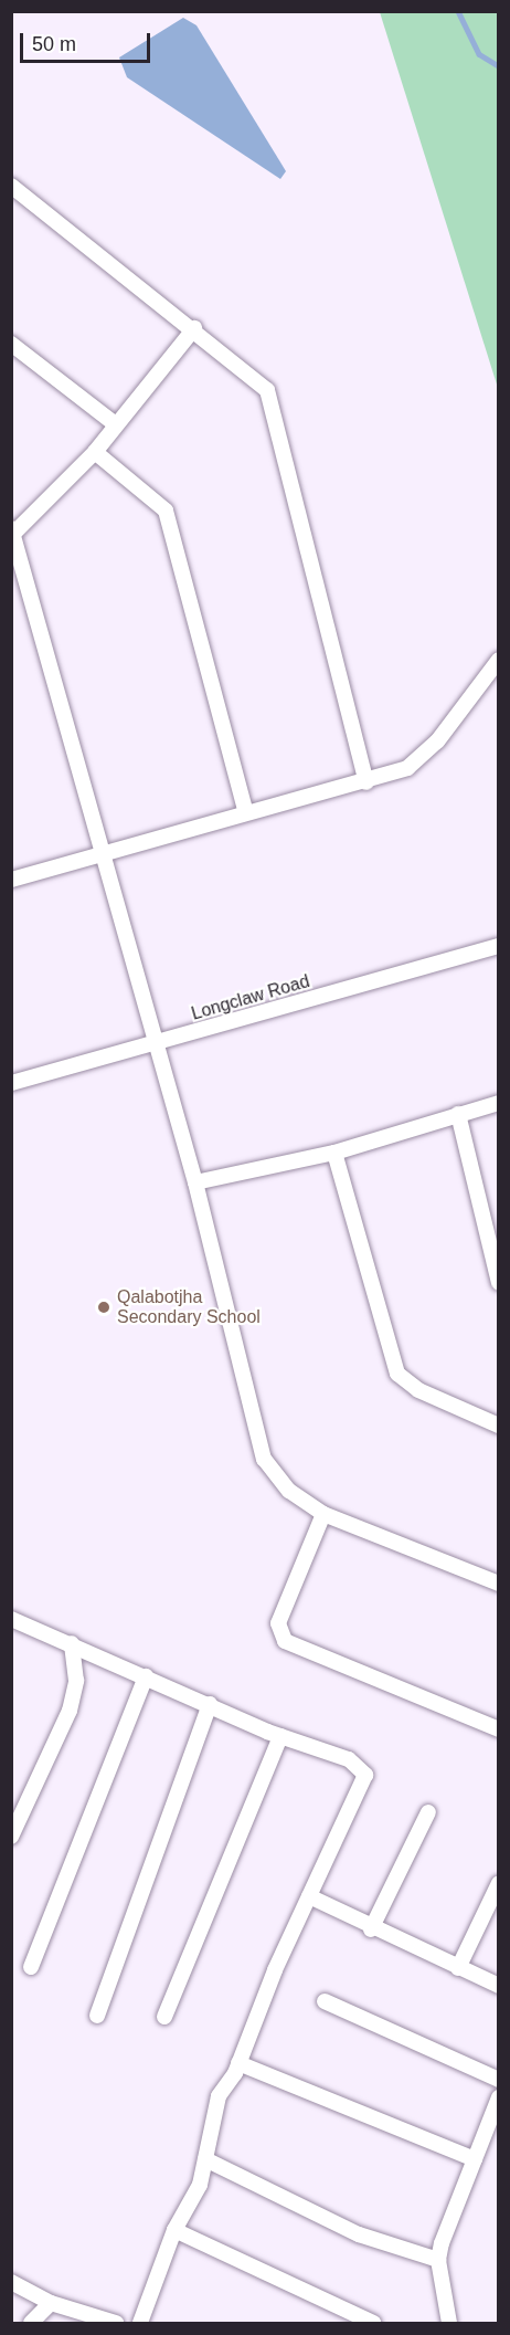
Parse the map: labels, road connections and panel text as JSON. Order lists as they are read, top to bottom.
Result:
{
  "streets": {
    "street": ["Longclaw Road"]
  },
  "places": ["Qalabotjha Secondary School"],
  "scale_bar": "50 m"
}
